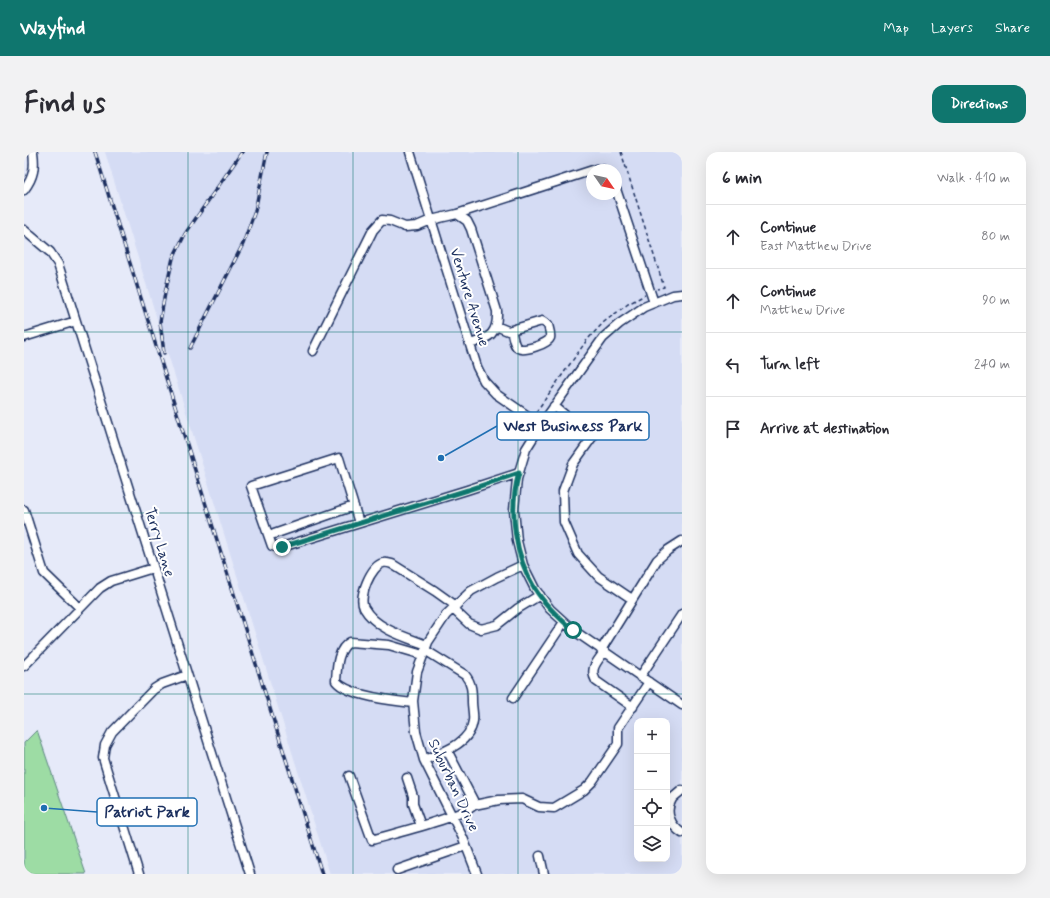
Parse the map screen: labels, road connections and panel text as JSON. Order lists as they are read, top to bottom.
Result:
{
  "streets": {
    "street": ["Venture Avenue", "Terry Lane", "Suburban Drive"]
  },
  "places": ["West Business Park", "Patriot Park"],
  "north": "bottom right",
  "page": {
    "header": "Wayfind",
    "nav": ["Map", "Layers", "Share"],
    "buttons": "Directions",
    "title": "Find us",
    "heading": ["6 min", "Walk · 410 m"],
    "list": [
      ["Continue", "East Matthew Drive", "80 m"],
      ["Continue", "Matthew Drive", "90 m"],
      ["Turn left", "240 m"],
      "Arrive at destination"
    ],
    "map_buttons": ["+", "−"]
  }
}
